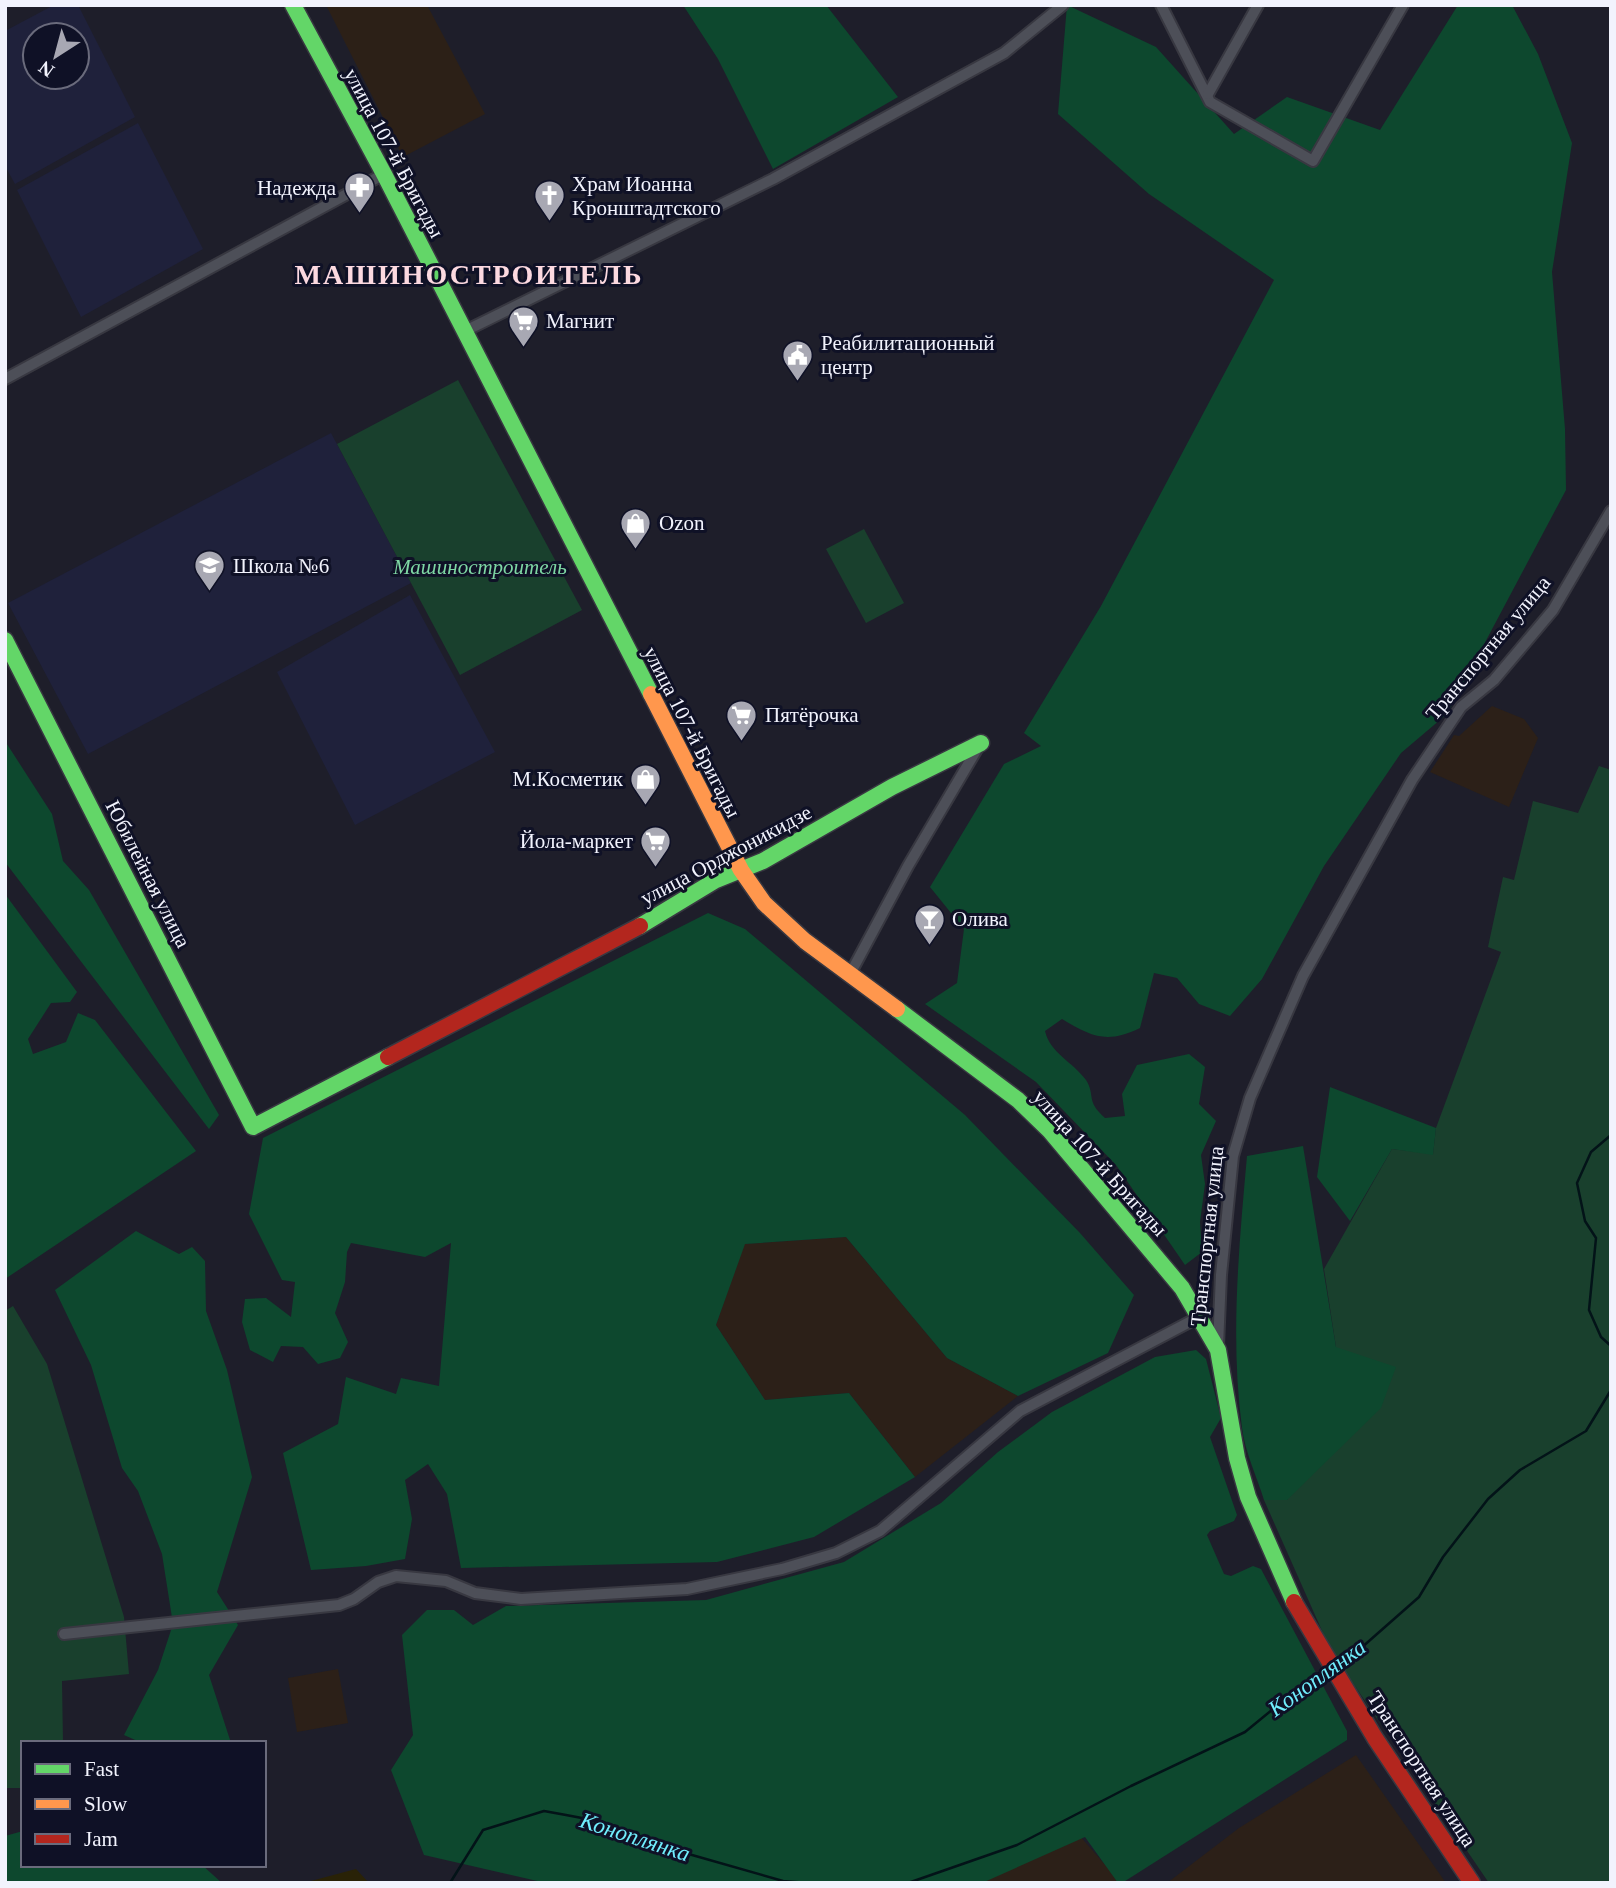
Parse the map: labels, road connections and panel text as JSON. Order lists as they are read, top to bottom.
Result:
{
  "streets": {
    "main road": [
      "улица 107-й Бригады",
      "Транспортная улица",
      "улица Орджоникидзе",
      "Юбилейная улица"
    ]
  },
  "crossings": [
    ["улица 107-й Бригады", "Транспортная улица"],
    ["улица 107-й Бригады", "улица Орджоникидзе"],
    ["улица Орджоникидзе", "Юбилейная улица"]
  ],
  "districts": ["МАШИНОСТРОИТЕЛЬ"],
  "water": ["Коноплянка"],
  "parks": ["Машиностроитель"],
  "places": {
    "pharmacy": ["Надежда"],
    "church": ["Храм Иоанна Кронштадтского"],
    "supermarket": ["Магнит", "Пятёрочка", "Йола-маркет"],
    "public building": ["Реабилитационный центр"],
    "shop": ["Ozon", "М.Косметик"],
    "school or university": ["Школа №6"],
    "bar": ["Олива"]
  },
  "legend": ["Fast", "Slow", "Jam"],
  "north": "bottom left"
}
